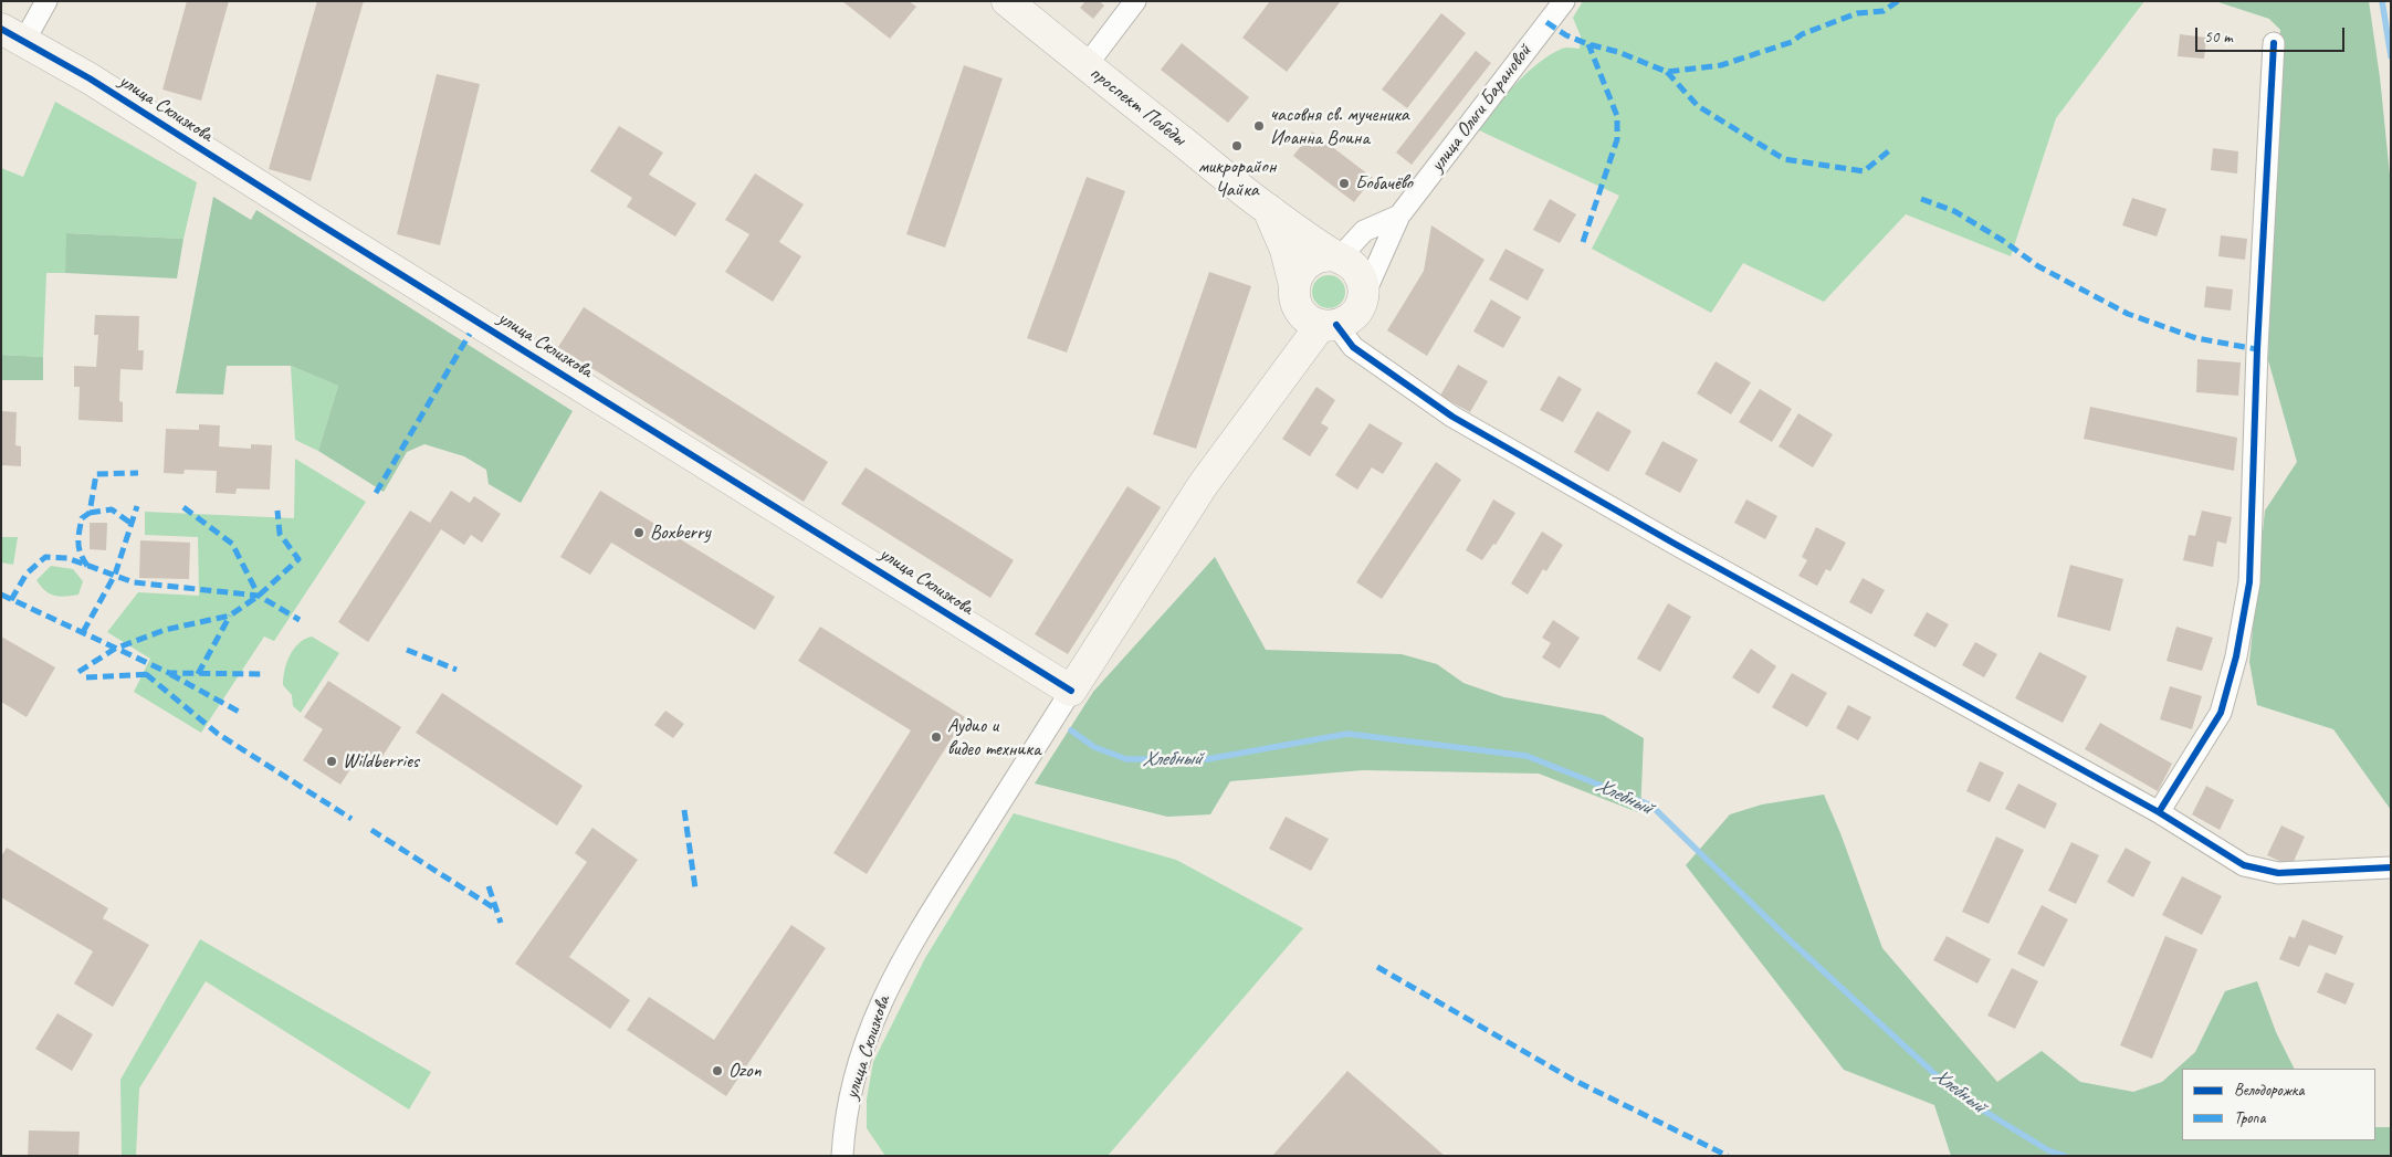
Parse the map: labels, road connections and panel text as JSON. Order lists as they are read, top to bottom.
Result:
{
  "streets": {
    "street": ["проспект Победы", "улица Склизкова", "улица Ольги Барановой"]
  },
  "crossings": [
    ["проспект Победы", "улица Ольги Барановой"]
  ],
  "water": ["Хлебный"],
  "places": [
    "часовня св. мученика Иоанна Воина",
    "микрорайон Чайка",
    "Бобачёво",
    "Boxberry",
    "Аудио и видео техника",
    "Wildberries",
    "Ozon"
  ],
  "legend": ["Велодорожка", "Тропа"],
  "scale_bar": "50 m"
}
